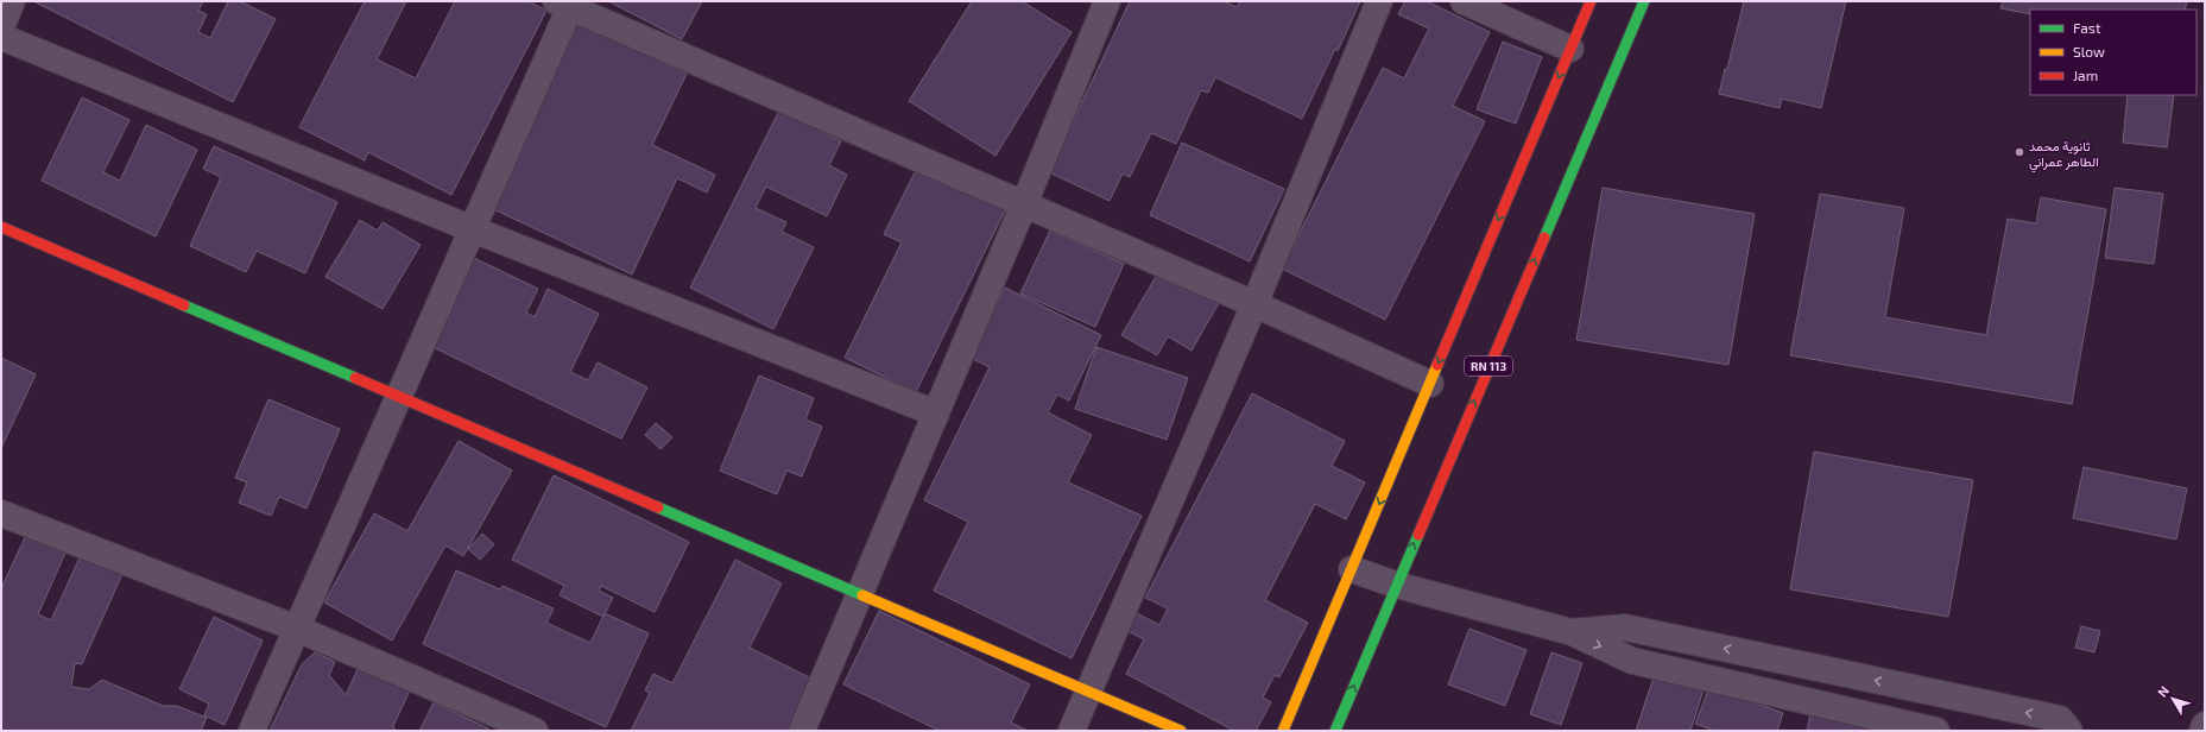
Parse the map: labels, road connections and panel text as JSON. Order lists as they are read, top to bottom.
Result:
{
  "streets": {
    "main road": ["RN 113"]
  },
  "places": ["ثانوية محمد الطاهر عمراني"],
  "legend": ["Fast", "Slow", "Jam"],
  "north": "top left"
}
